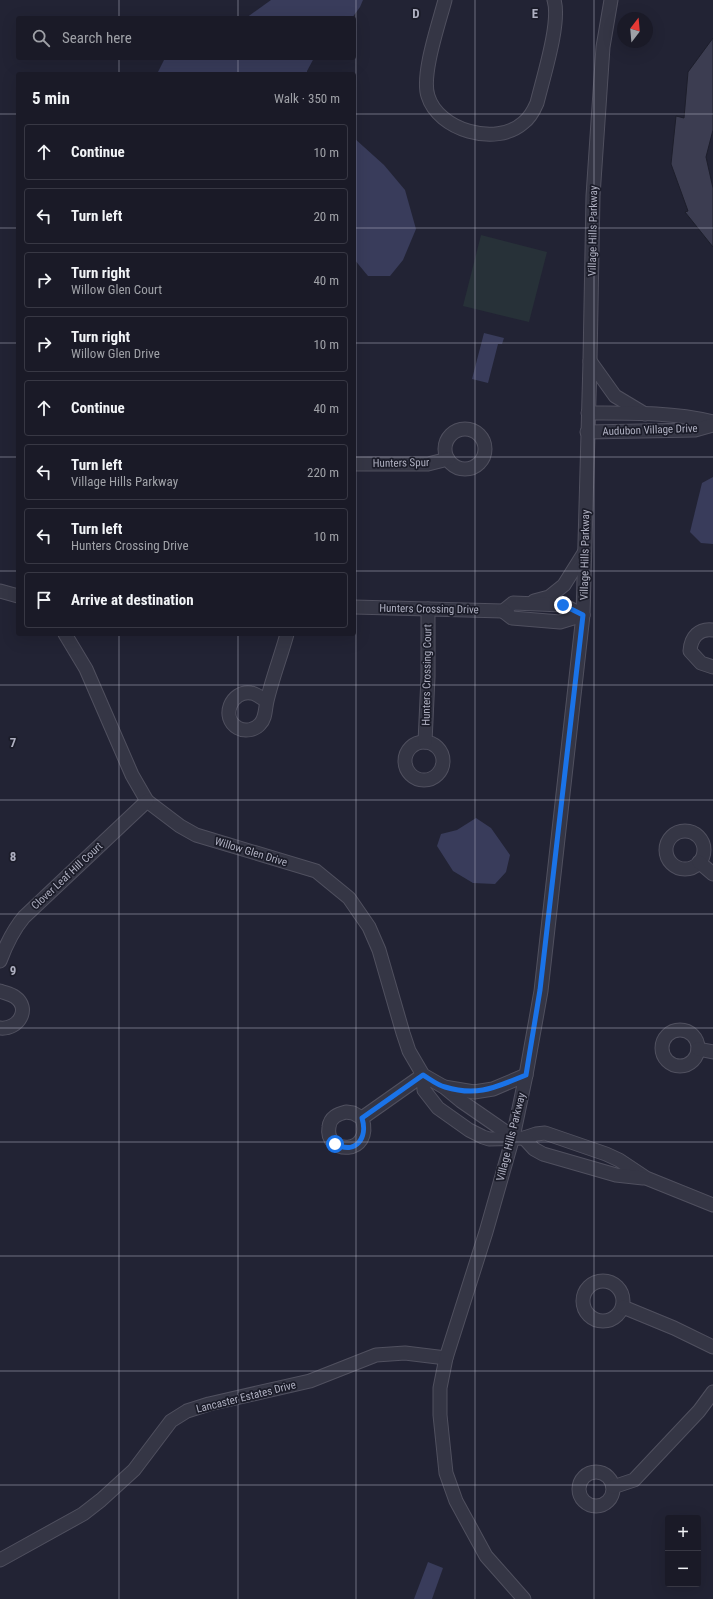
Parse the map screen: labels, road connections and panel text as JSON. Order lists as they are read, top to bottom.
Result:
{
  "streets": {
    "street": [
      "Village Hills Parkway",
      "Audubon Village Drive",
      "Hunters Spur",
      "Hunters Crossing Drive",
      "Hunters Crossing Court",
      "Willow Glen Drive",
      "Clover Leaf Hill Court",
      "Lancaster Estates Drive"
    ]
  },
  "crossings": [
    ["Village Hills Parkway", "Audubon Village Drive"],
    ["Village Hills Parkway", "Hunters Crossing Drive"],
    ["Village Hills Parkway", "Willow Glen Drive"],
    ["Village Hills Parkway", "Lancaster Estates Drive"],
    ["Hunters Crossing Drive", "Hunters Crossing Court"],
    ["Willow Glen Drive", "Clover Leaf Hill Court"]
  ],
  "north": "top",
  "page": {
    "search": "Search here",
    "heading": ["5 min", "Walk · 350 m"],
    "list": [
      ["Continue", "10 m"],
      ["Turn left", "20 m"],
      ["Turn right", "Willow Glen Court", "40 m"],
      ["Turn right", "Willow Glen Drive", "10 m"],
      ["Continue", "40 m"],
      ["Turn left", "Village Hills Parkway", "220 m"],
      ["Turn left", "Hunters Crossing Drive", "10 m"],
      "Arrive at destination"
    ],
    "map_buttons": ["+", "−"]
  },
  "grid": {
    "columns": ["D", "E"],
    "rows": ["7", "8", "9"]
  }
}
